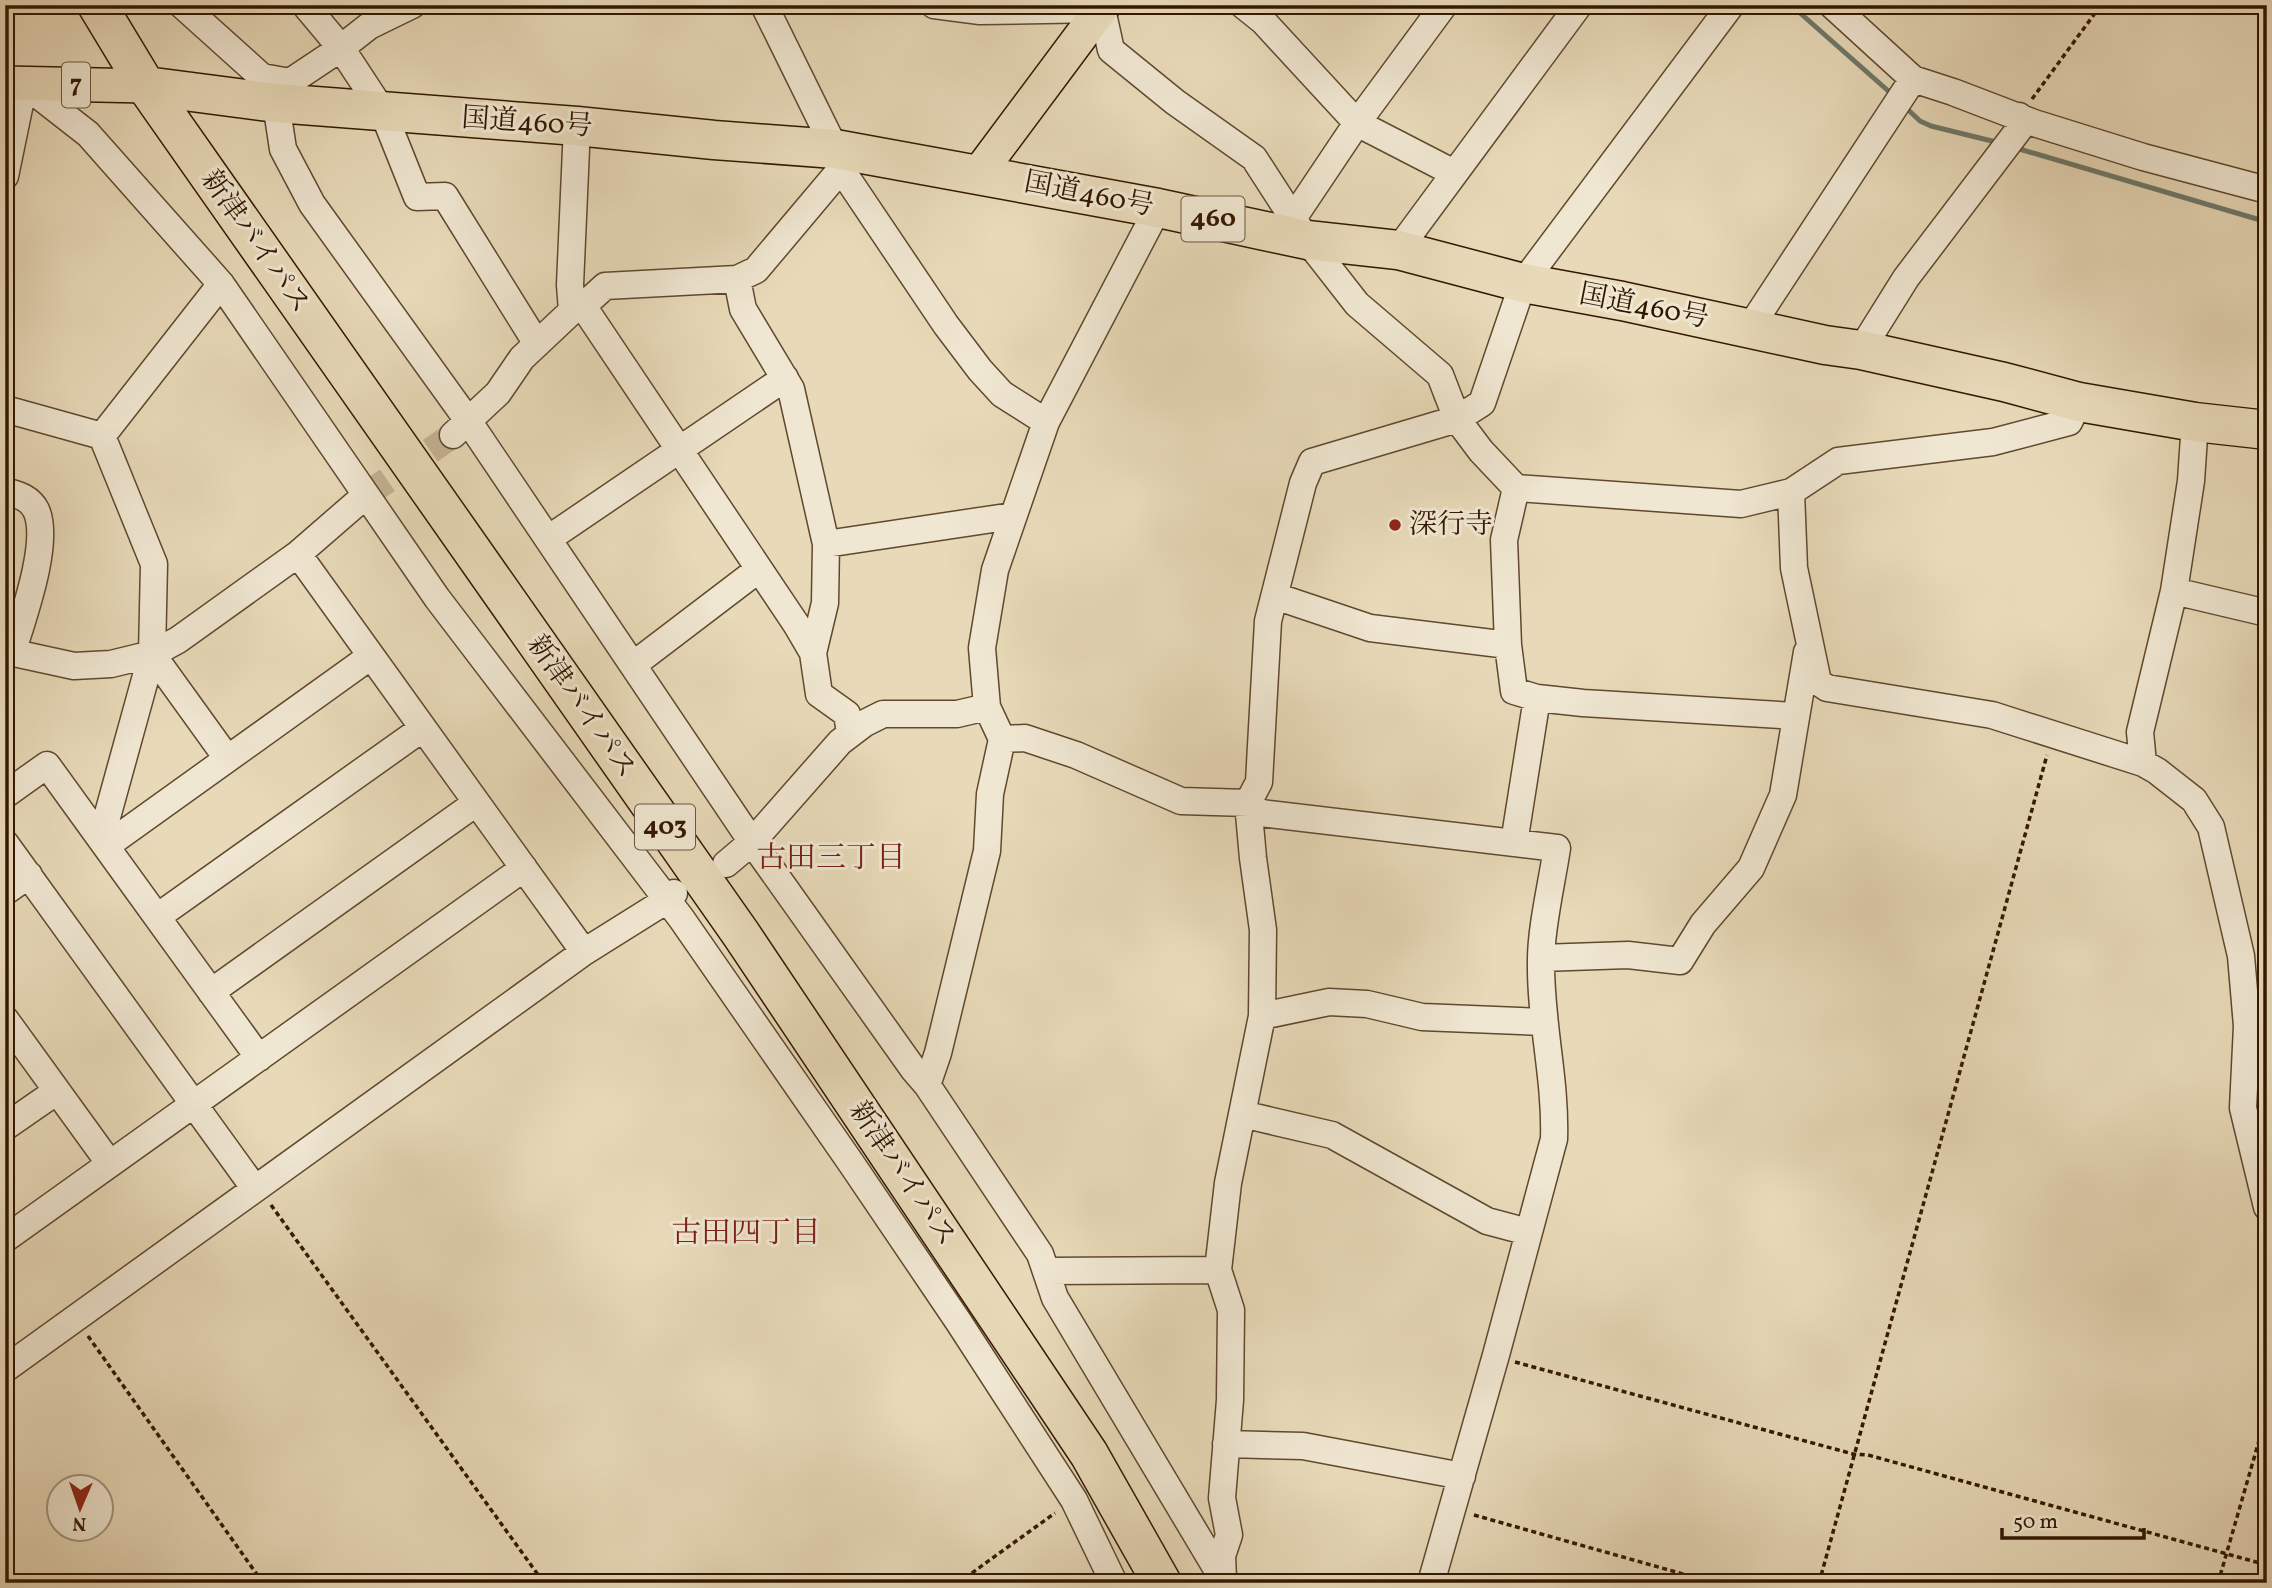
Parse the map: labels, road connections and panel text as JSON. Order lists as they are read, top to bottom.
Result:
{
  "streets": {
    "highway": [
      "国道460号",
      "460",
      "新津バイパス",
      "403"
    ],
    "main road": ["7"]
  },
  "crossings": [
    ["7", "国道460号"],
    ["7", "新津バイパス"],
    ["7", "403"],
    ["国道460号", "新津バイパス"],
    ["国道460号", "403"],
    ["新津バイパス", "403"]
  ],
  "districts": ["古田三丁目", "古田四丁目"],
  "places": ["深行寺"],
  "scale_bar": "50 m",
  "north": "bottom"
}
